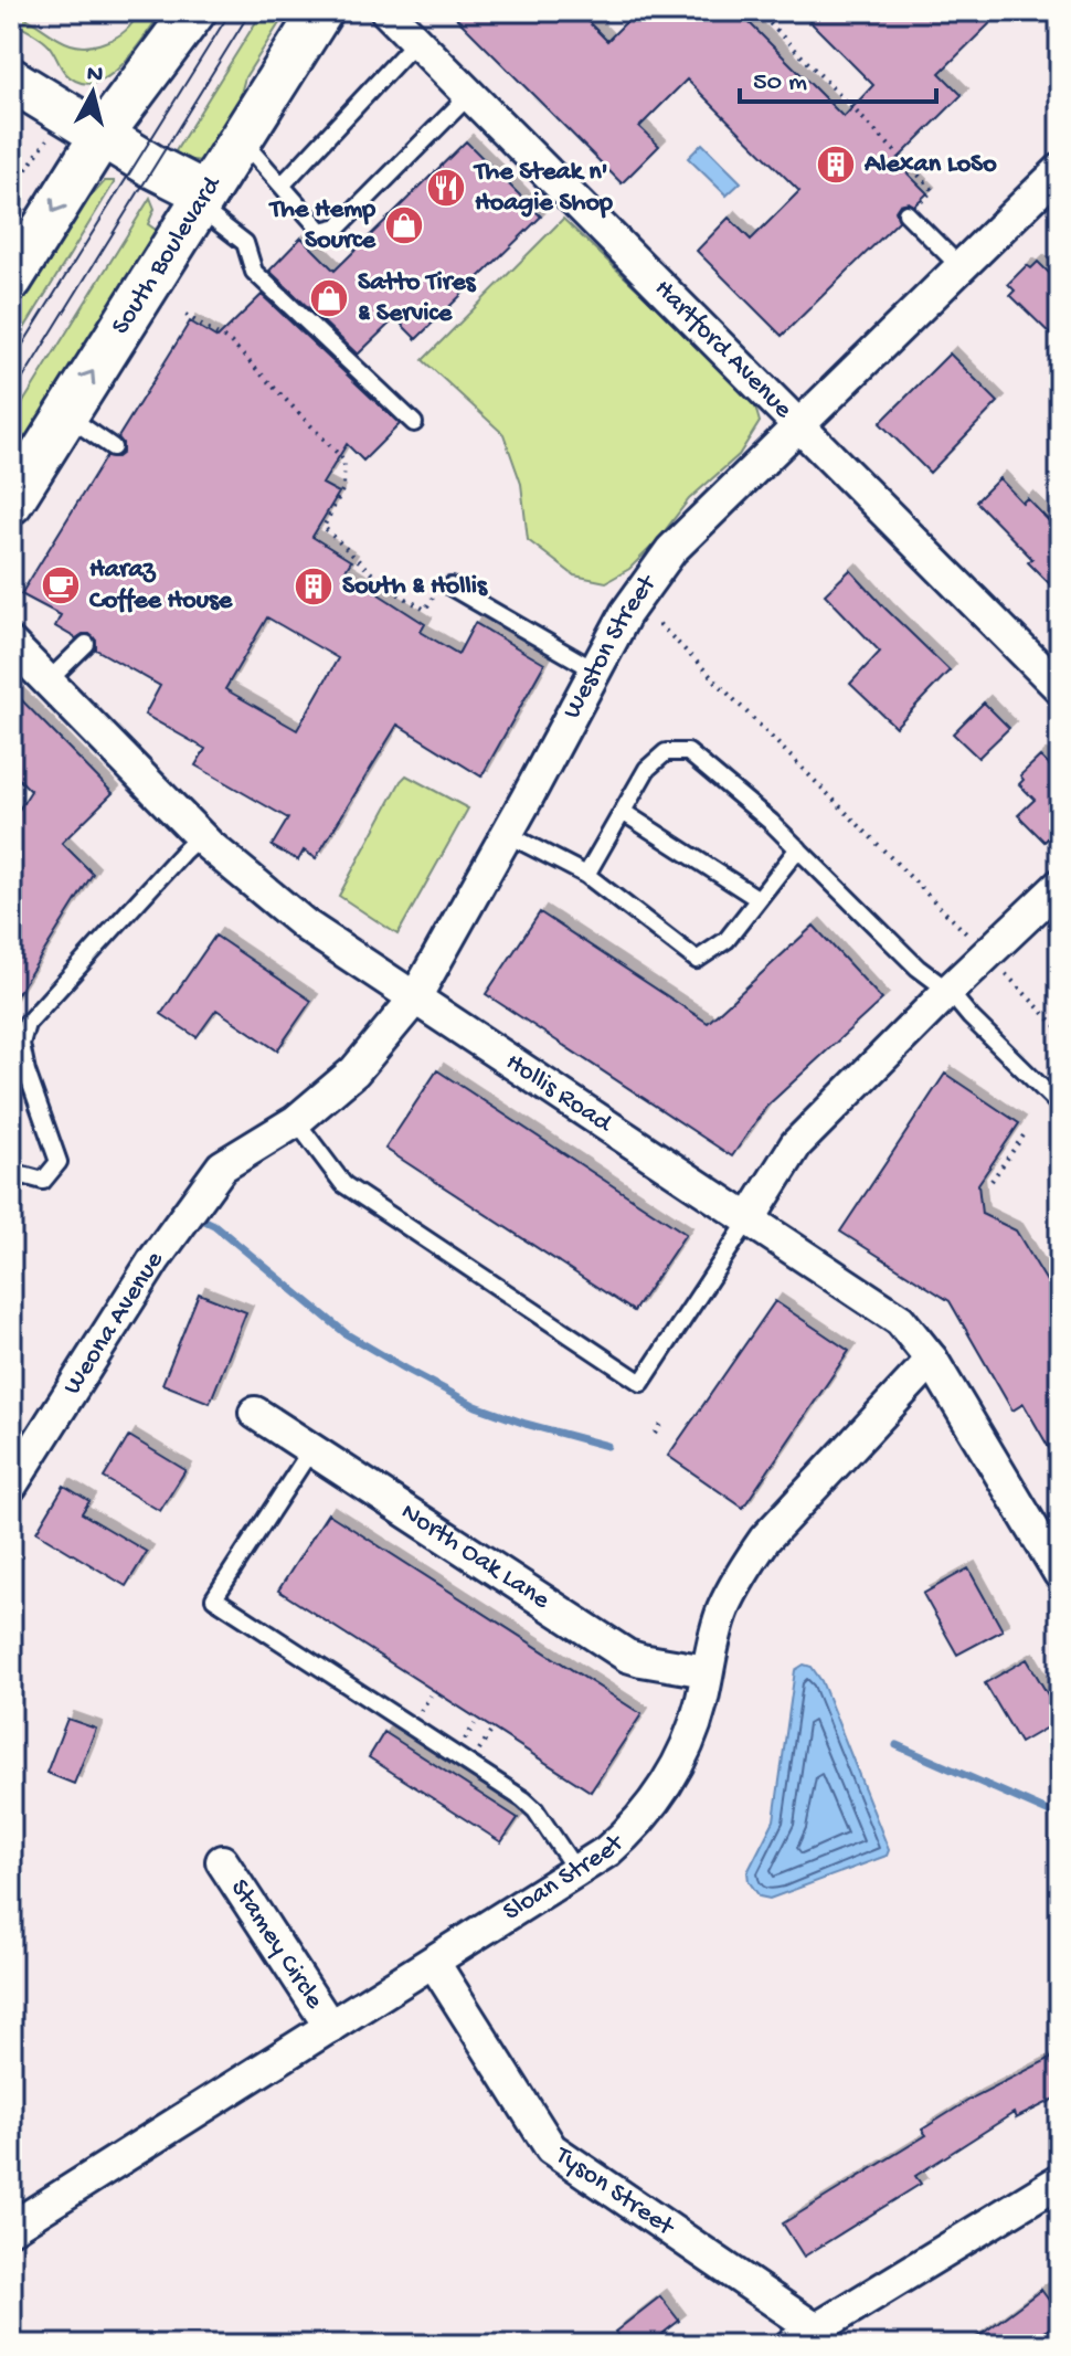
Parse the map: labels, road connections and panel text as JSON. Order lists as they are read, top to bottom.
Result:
{
  "streets": {
    "main road": ["South Boulevard"],
    "street": [
      "Hartford Avenue",
      "Weston Street",
      "Hollis Road",
      "Weona Avenue",
      "North Oak Lane",
      "Sloan Street",
      "Stamey Circle",
      "Tyson Street"
    ]
  },
  "crossings": [
    ["Hartford Avenue", "Weston Street"],
    ["Weston Street", "Hollis Road"],
    ["Weston Street", "Weona Avenue"],
    ["Hollis Road", "Sloan Street"],
    ["North Oak Lane", "Sloan Street"],
    ["Sloan Street", "Stamey Circle"],
    ["Sloan Street", "Tyson Street"]
  ],
  "places": {
    "building": ["Alexan LoSo", "South & Hollis"],
    "restaurant": ["The Steak n' Hoagie Shop"],
    "shop": ["The Hemp Source", "Satto Tires & Service"],
    "cafe": ["Haraz Coffee House"]
  },
  "scale_bar": "50 m",
  "north": "top"
}
